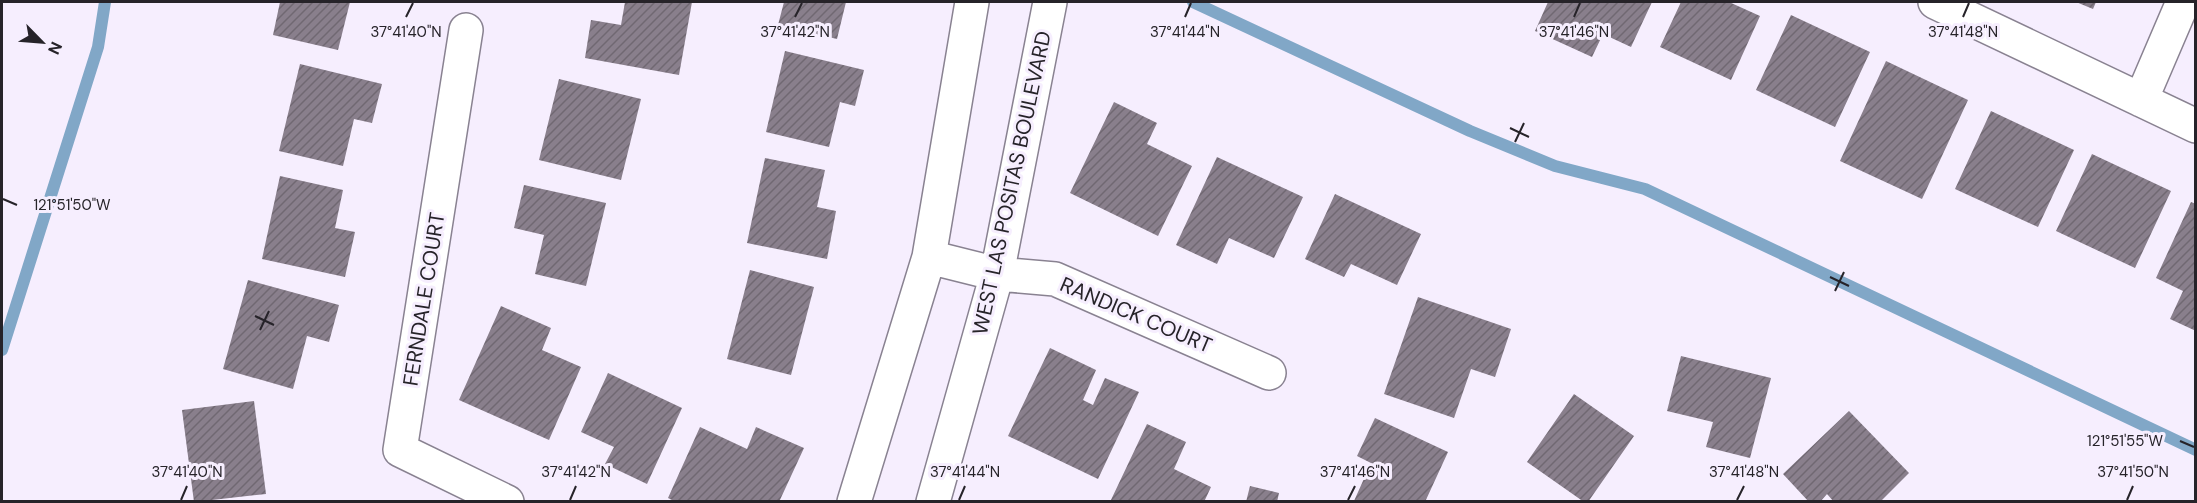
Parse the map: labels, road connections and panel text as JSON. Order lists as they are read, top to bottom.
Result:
{
  "streets": {
    "street": ["WEST LAS POSITAS BOULEVARD", "FERNDALE COURT", "RANDICK COURT"]
  },
  "crossings": [
    ["WEST LAS POSITAS BOULEVARD", "RANDICK COURT"]
  ],
  "north": "bottom right",
  "coordinates": [
    "37°41'40\"N",
    "37°41'42\"N",
    "37°41'44\"N",
    "37°41'46\"N",
    "37°41'48\"N",
    "121°51'50\"W",
    "121°51'55\"W",
    "37°41'50\"N"
  ]
}
